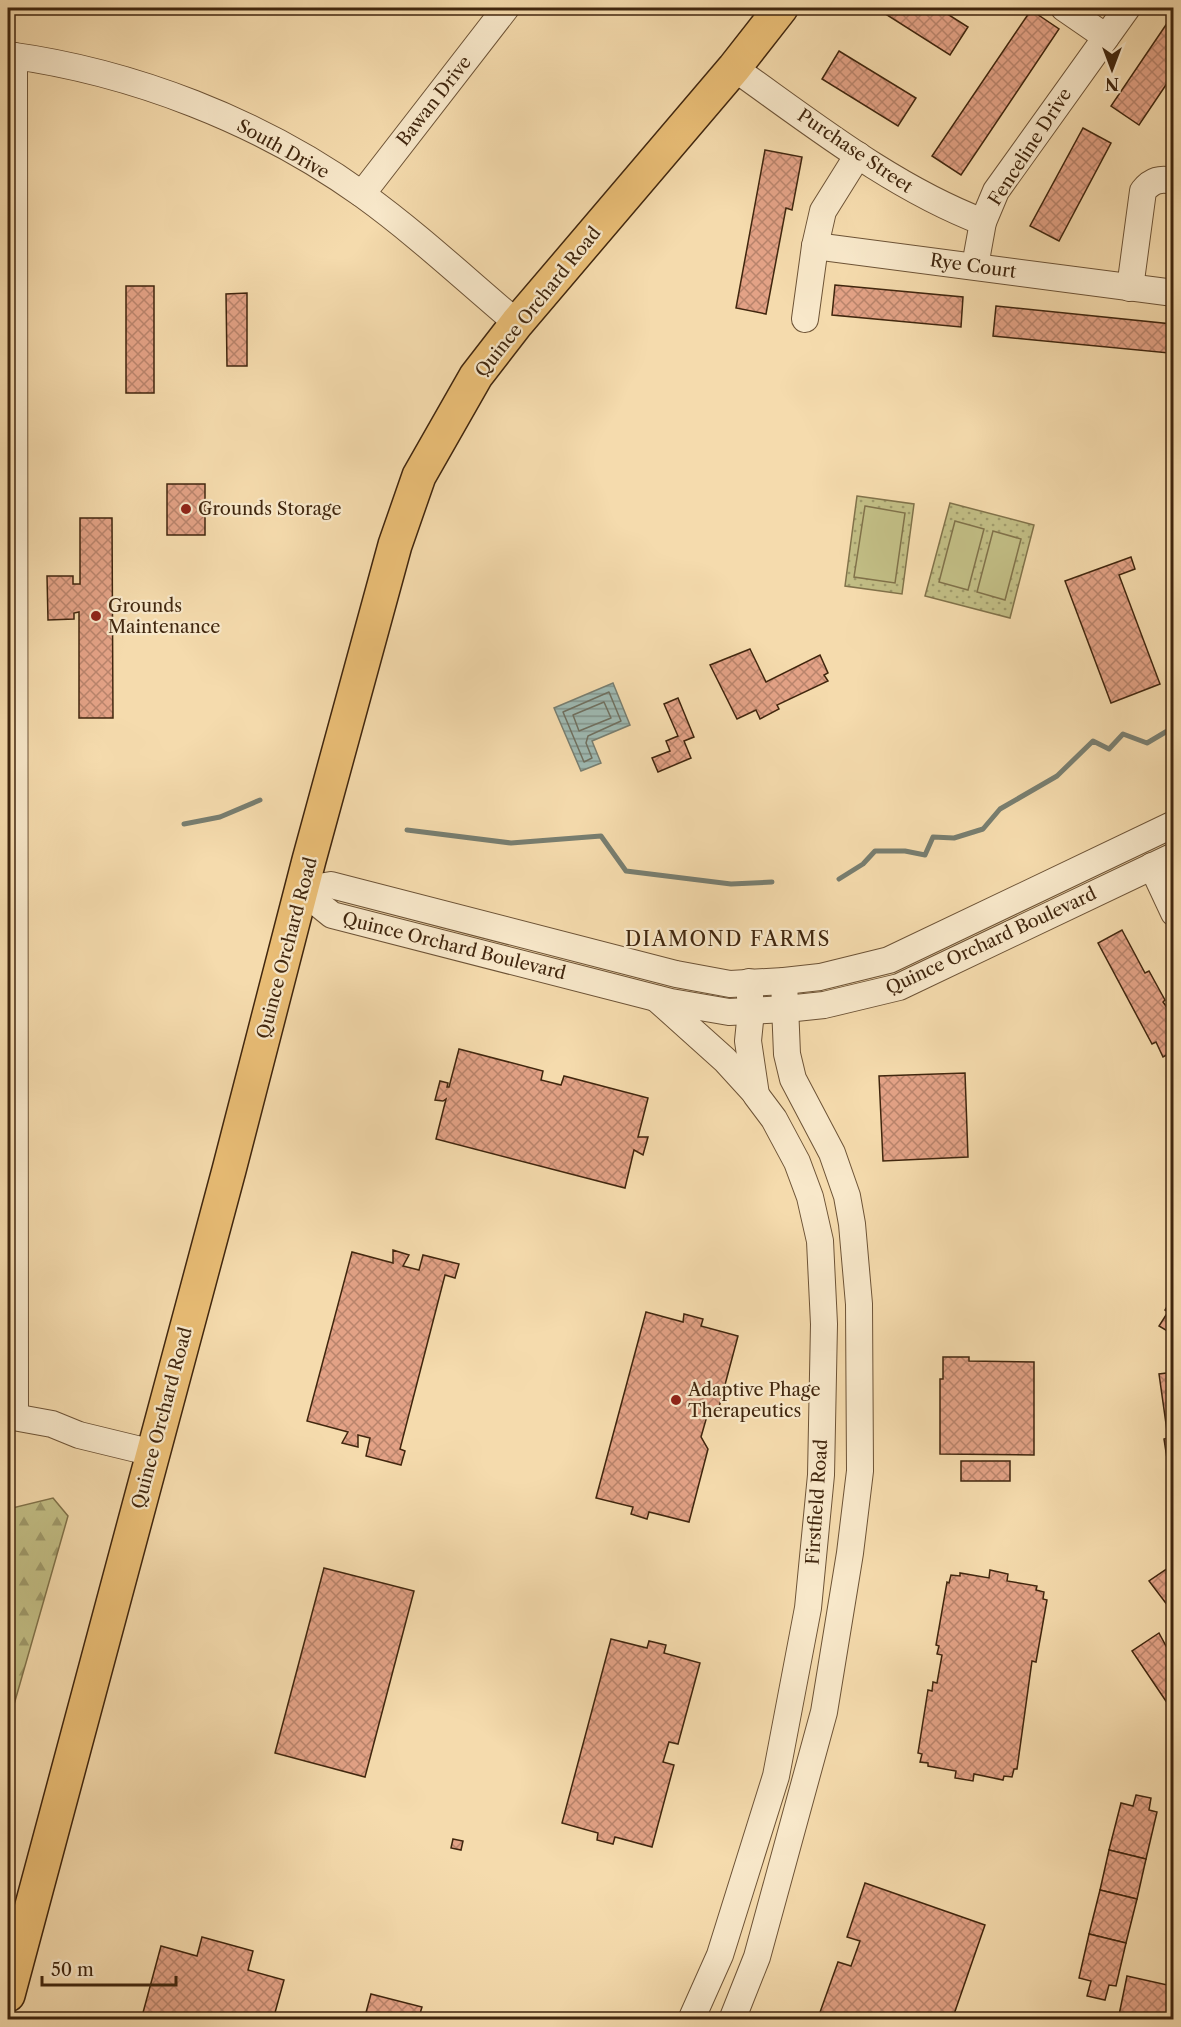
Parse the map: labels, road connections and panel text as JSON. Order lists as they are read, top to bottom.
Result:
{
  "streets": {
    "main road": ["Quince Orchard Road"],
    "street": [
      "Bawan Drive",
      "Fenceline Drive",
      "South Drive",
      "Purchase Street",
      "Rye Court",
      "Quince Orchard Boulevard",
      "Firstfield Road"
    ]
  },
  "crossings": [
    ["Bawan Drive", "South Drive"],
    ["Fenceline Drive", "Purchase Street"],
    ["Fenceline Drive", "Rye Court"],
    ["South Drive", "Quince Orchard Road"],
    ["Purchase Street", "Quince Orchard Road"],
    ["Quince Orchard Road", "Quince Orchard Boulevard"],
    ["Quince Orchard Boulevard", "Firstfield Road"]
  ],
  "districts": ["DIAMOND FARMS"],
  "places": ["Grounds Storage", "Grounds Maintenance", "Adaptive Phage Therapeutics"],
  "scale_bar": "50 m",
  "north": "bottom"
}
